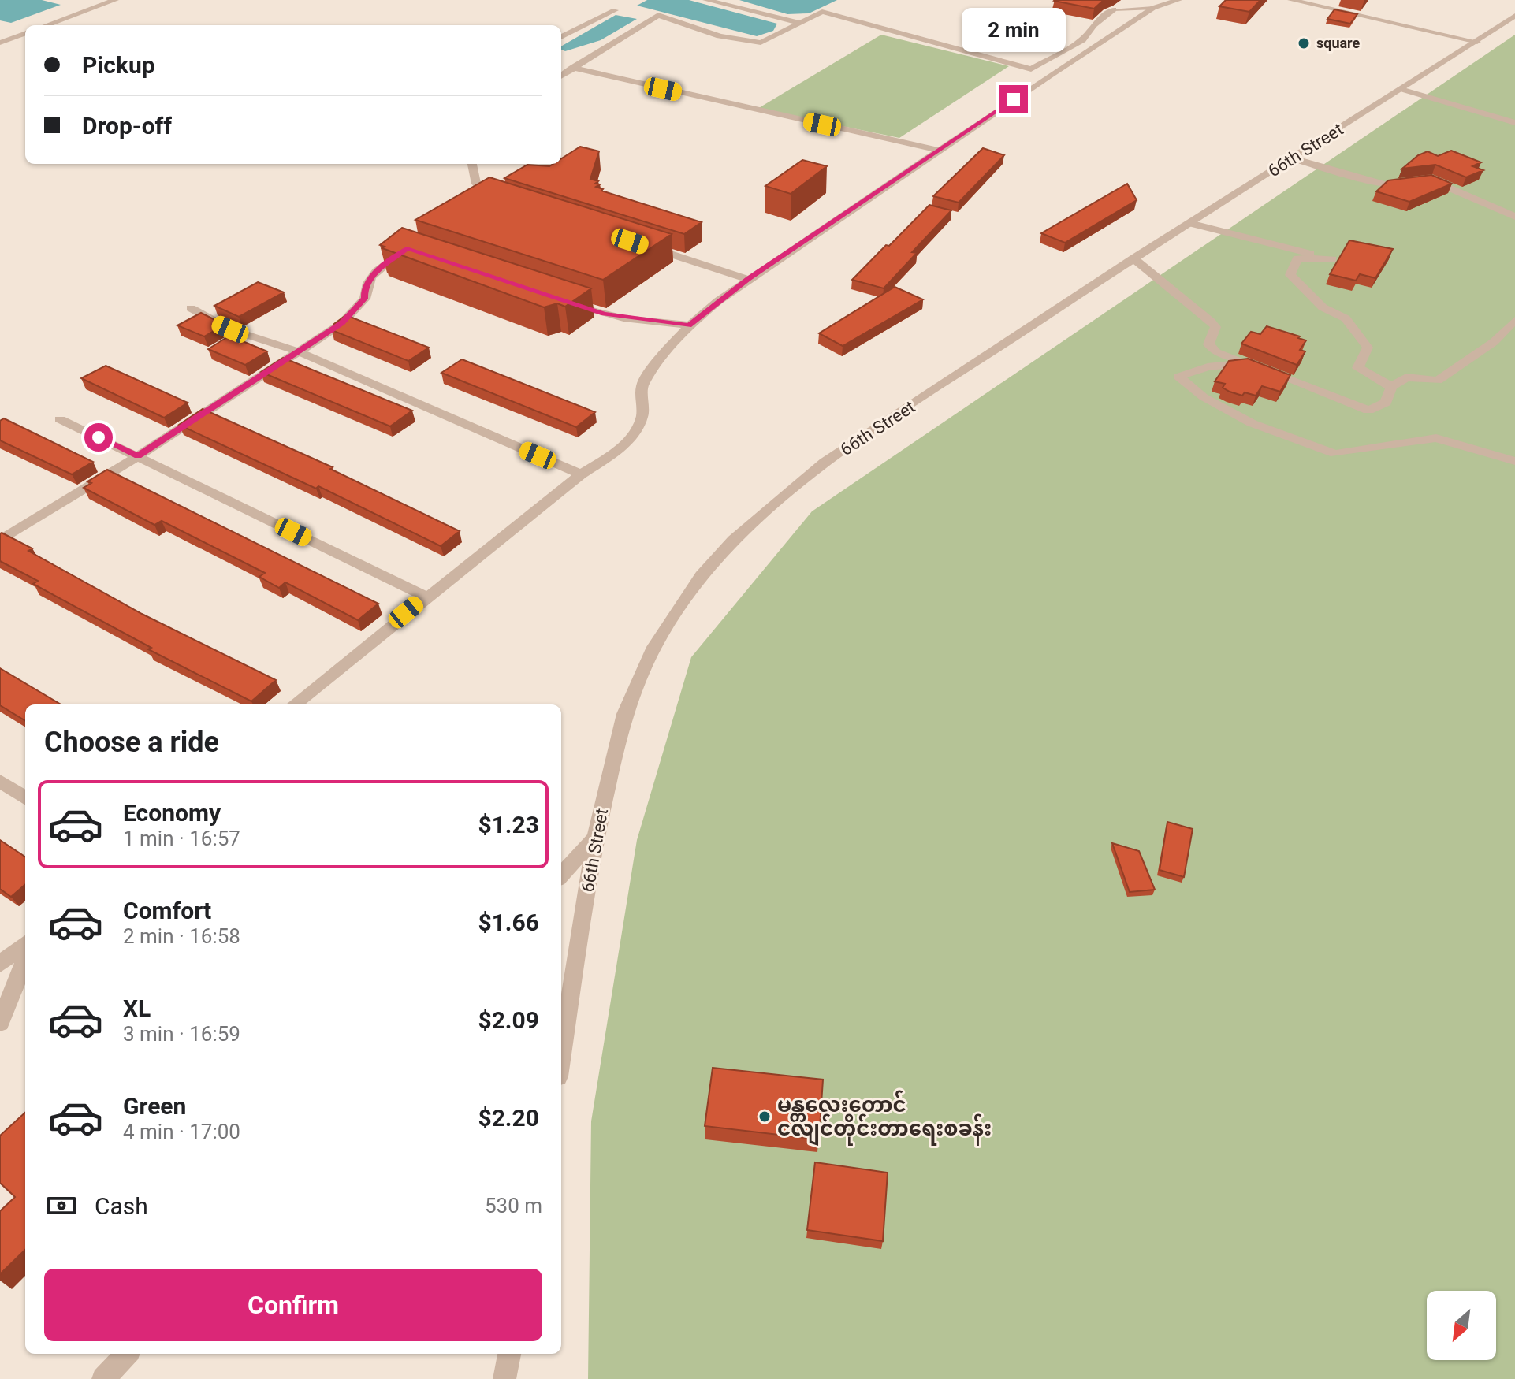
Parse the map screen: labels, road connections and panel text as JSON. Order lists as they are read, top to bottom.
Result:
{
  "streets": {
    "street": ["66th Street"]
  },
  "places": ["square", "မန္တလေးတောင် ငလျင်တိုင်းတာရေးစခန်း"],
  "north": "bottom left",
  "page": {
    "bubble": "2 min",
    "banner": ["Pickup", "Drop-off"],
    "heading": "Choose a ride",
    "list": [
      {
        "name": "Economy",
        "note": "1 min · 16:57",
        "value": "$1.23"
      },
      {
        "name": "Comfort",
        "note": "2 min · 16:58",
        "value": "$1.66"
      },
      {
        "name": "XL",
        "note": "3 min · 16:59",
        "value": "$2.09"
      },
      {
        "name": "Green",
        "note": "4 min · 17:00",
        "value": "$2.20"
      }
    ],
    "pay": ["Cash", "530 m"],
    "buttons": "Confirm"
  }
}
